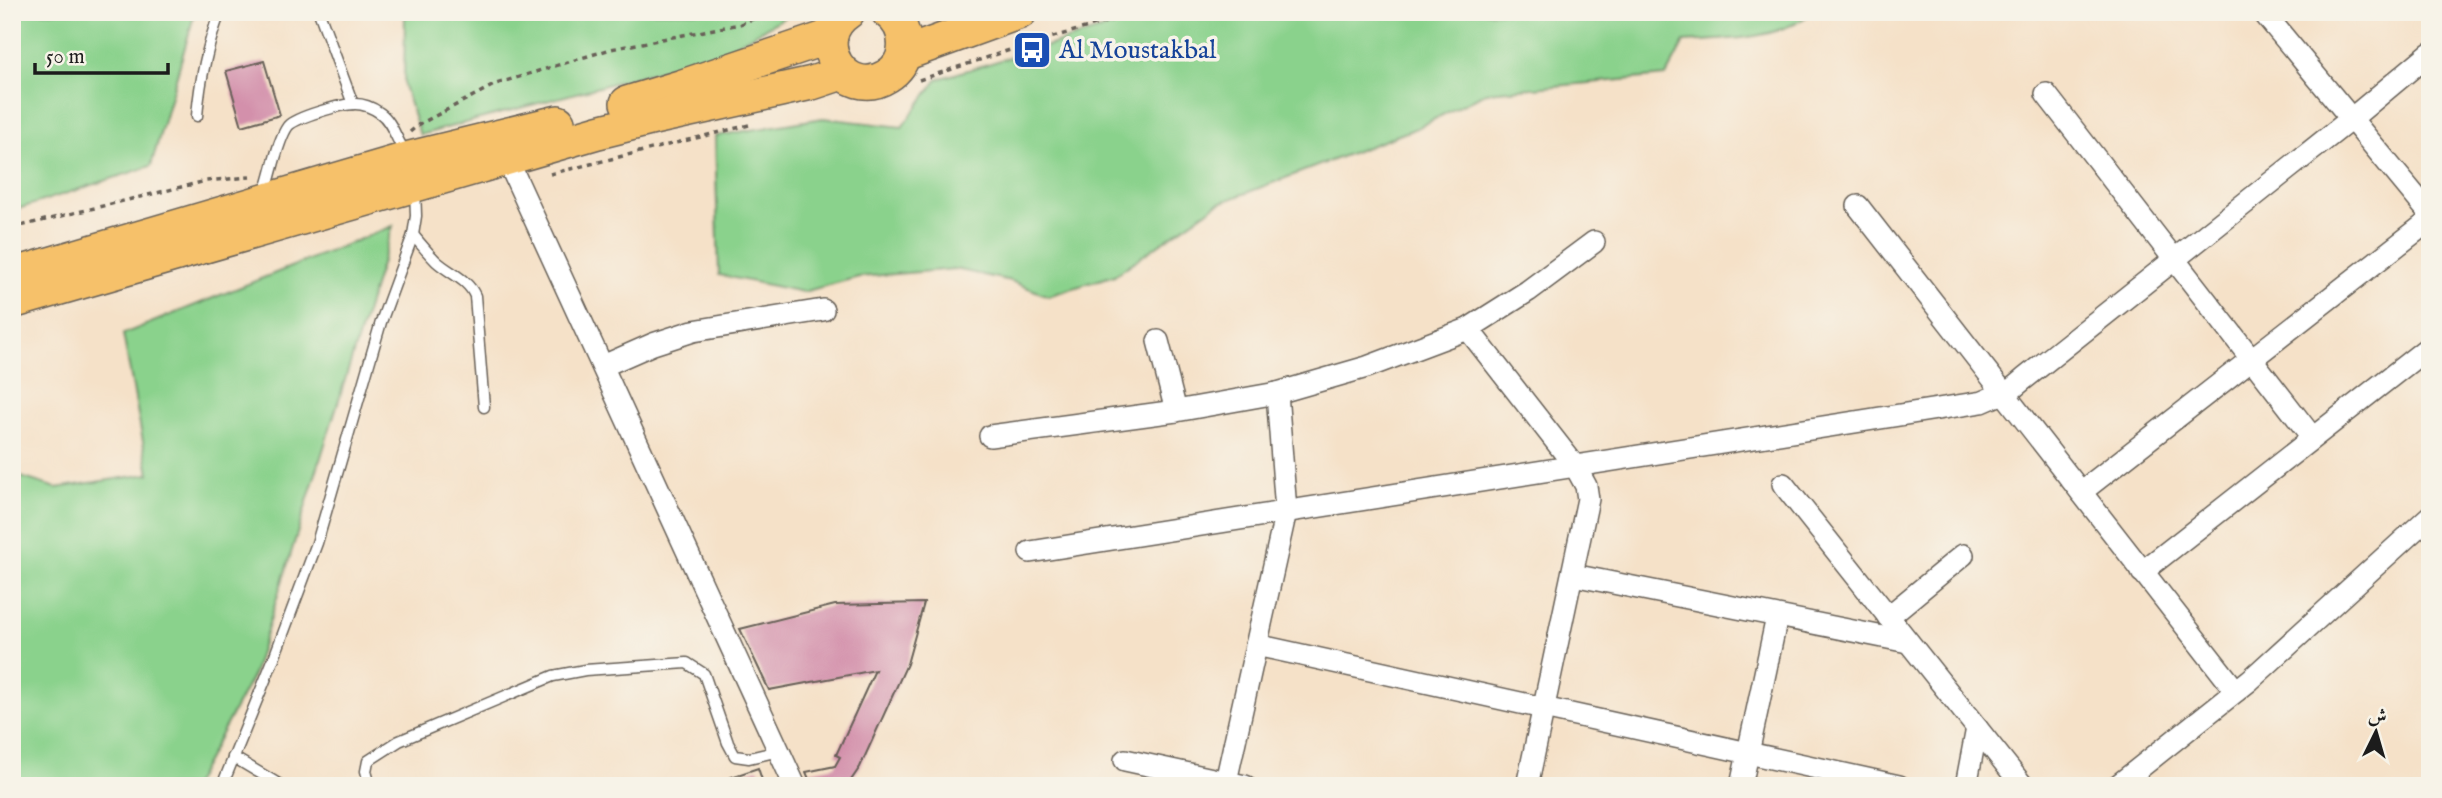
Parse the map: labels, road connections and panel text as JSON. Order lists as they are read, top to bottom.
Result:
{
  "places": {
    "bus stop": ["Al Moustakbal"]
  },
  "scale_bar": "50 m",
  "north": "top"
}
